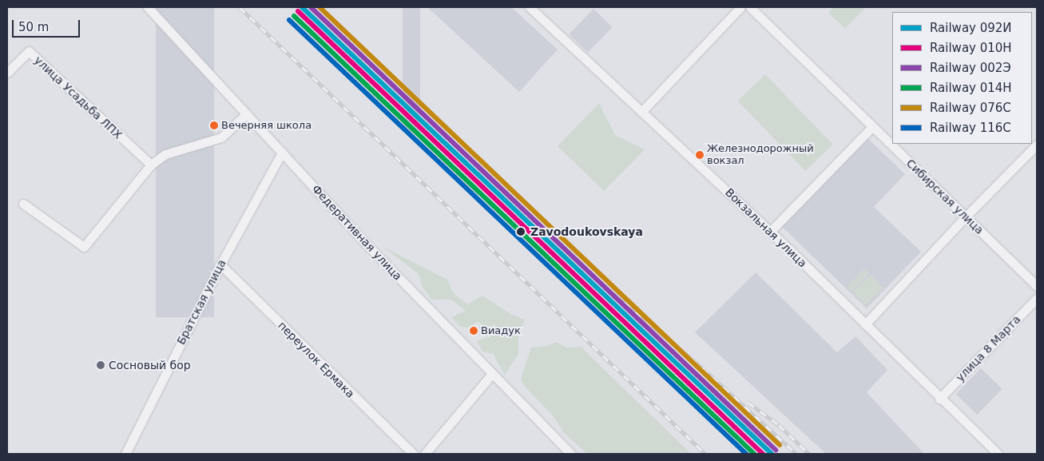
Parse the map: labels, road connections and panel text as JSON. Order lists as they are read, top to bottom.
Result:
{
  "streets": {
    "street": [
      "улица Усадьба ЛПХ",
      "Сибирская улица",
      "Вокзальная улица",
      "Федеративная улица",
      "Братская улица",
      "улица 8 Марта",
      "переулок Ермака"
    ]
  },
  "crossings": [
    ["Вокзальная улица", "улица 8 Марта"],
    ["Федеративная улица", "Братская улица"],
    ["Братская улица", "переулок Ермака"]
  ],
  "places": [
    "Вечерняя школа",
    "Железнодорожный вокзал",
    "Zavodoukovskaya",
    "Виадук",
    "Сосновый бор"
  ],
  "lines": [
    "rail line 092И",
    "rail line 002Э",
    "rail line 076С",
    "rail line 010Н",
    "rail line 014Н",
    "rail line 116С"
  ],
  "legend": [
    "Railway 092И",
    "Railway 010Н",
    "Railway 002Э",
    "Railway 014Н",
    "Railway 076С",
    "Railway 116С"
  ],
  "scale_bar": "50 m"
}
